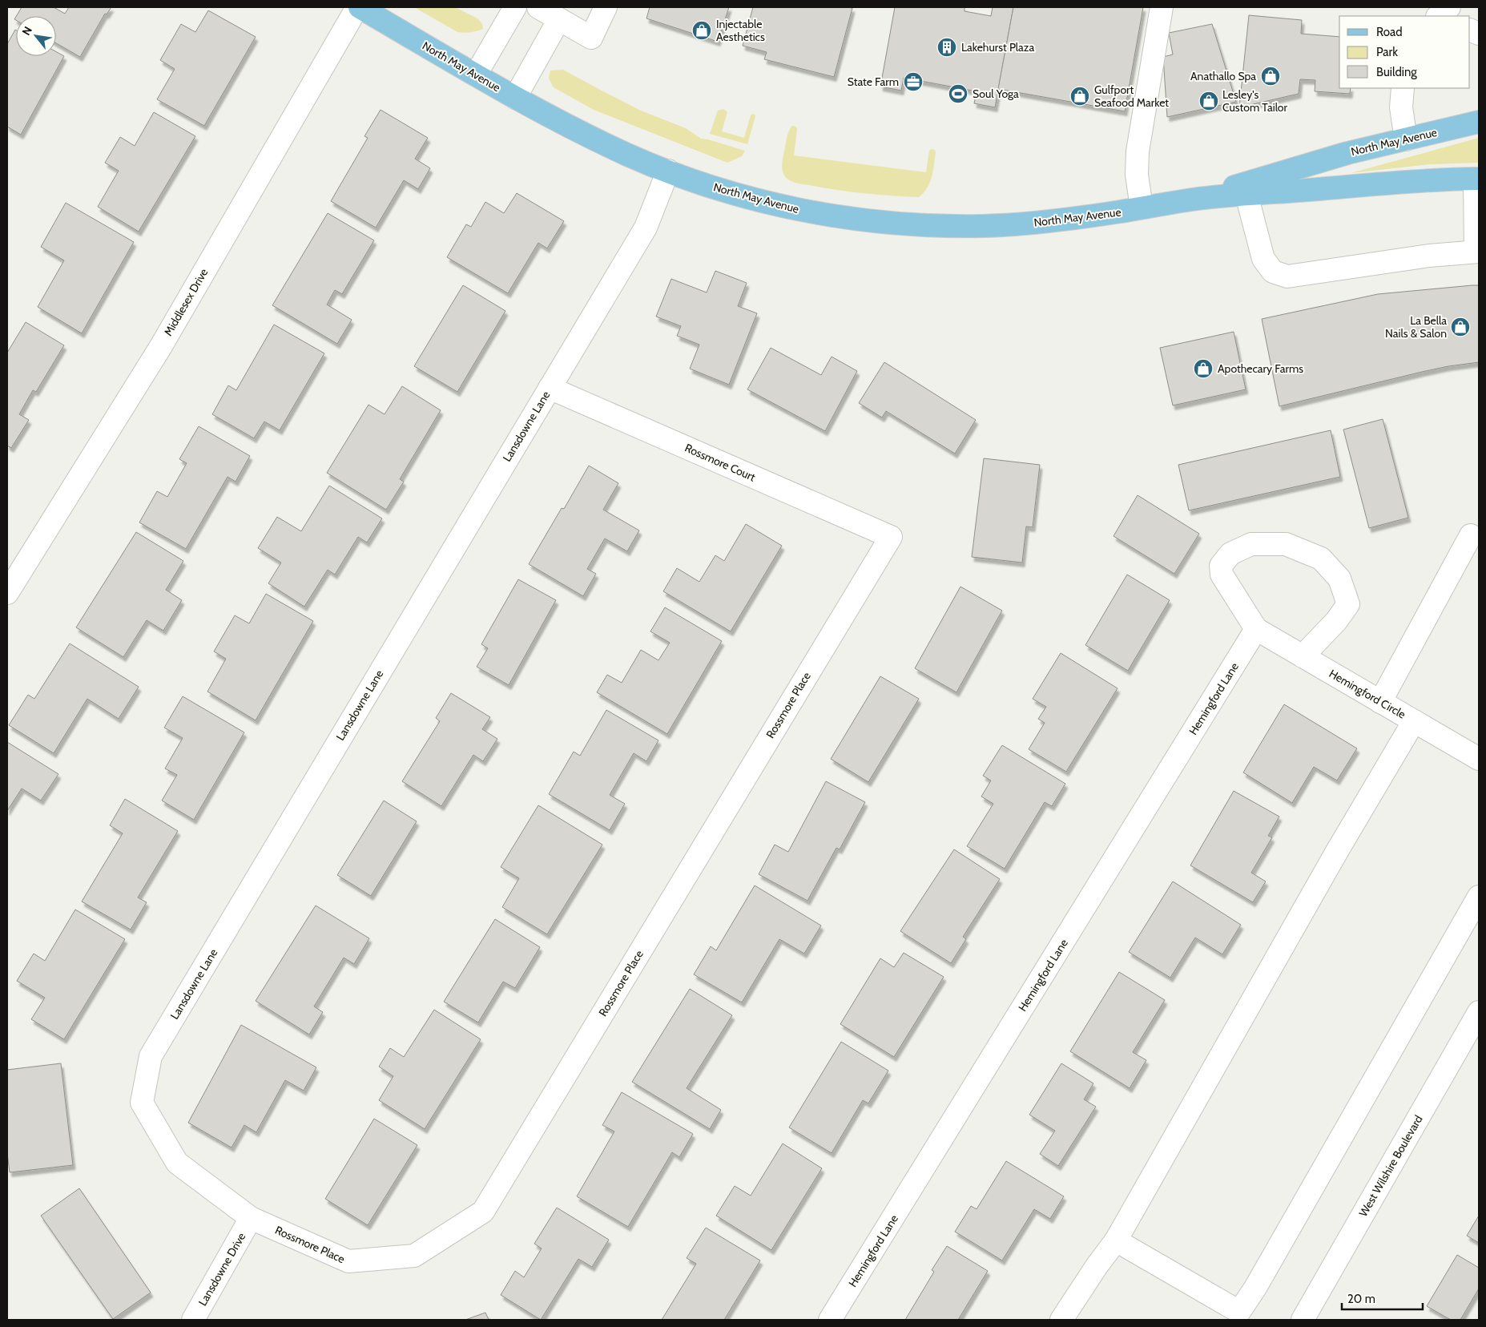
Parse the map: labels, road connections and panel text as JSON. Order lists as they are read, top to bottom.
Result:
{
  "streets": {
    "main road": ["North May Avenue"],
    "street": [
      "Middlesex Drive",
      "Lansdowne Lane",
      "Rossmore Court",
      "Hemingford Circle",
      "Hemingford Lane",
      "Rossmore Place",
      "West Wilshire Boulevard",
      "Lansdowne Drive"
    ]
  },
  "crossings": [
    ["North May Avenue", "Middlesex Drive"],
    ["North May Avenue", "Lansdowne Lane"],
    ["Lansdowne Lane", "Rossmore Court"],
    ["Lansdowne Lane", "Rossmore Place"],
    ["Lansdowne Lane", "Lansdowne Drive"],
    ["Rossmore Court", "Rossmore Place"],
    ["Hemingford Circle", "Hemingford Lane"],
    ["Rossmore Place", "Lansdowne Drive"]
  ],
  "places": {
    "shop": [
      "Injectable Aesthetics",
      "Anathallo Spa",
      "Gulfport Seafood Market",
      "Lesley's Custom Tailor",
      "La Bella Nails & Salon",
      "Apothecary Farms"
    ],
    "building": ["Lakehurst Plaza"],
    "office": ["State Farm"],
    "sports": ["Soul Yoga"]
  },
  "legend": ["Road", "Park", "Building"],
  "scale_bar": "20 m",
  "north": "top left"
}
